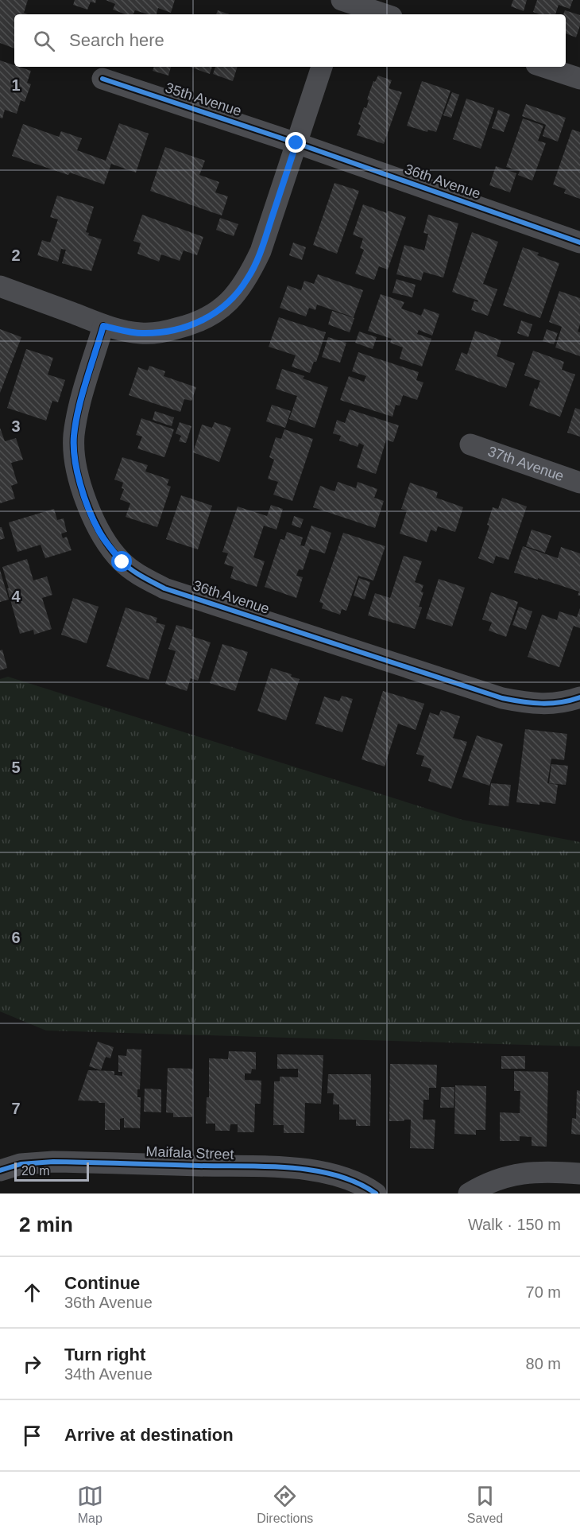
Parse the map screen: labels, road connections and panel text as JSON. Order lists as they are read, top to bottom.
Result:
{
  "streets": {
    "street": [
      "35th Avenue",
      "36th Avenue",
      "37th Avenue",
      "Maifala Street"
    ]
  },
  "crossings": [
    ["35th Avenue", "36th Avenue"]
  ],
  "scale_bar": "20 m",
  "page": {
    "search": "Search here",
    "scale": "20 m",
    "heading": ["2 min", "Walk · 150 m"],
    "list": [
      ["Continue", "36th Avenue", "70 m"],
      ["Turn right", "34th Avenue", "80 m"],
      "Arrive at destination"
    ],
    "nav": ["Map", "Directions", "Saved"]
  },
  "grid": {
    "rows": [
      "1",
      "2",
      "3",
      "4",
      "5",
      "6",
      "7"
    ]
  }
}
